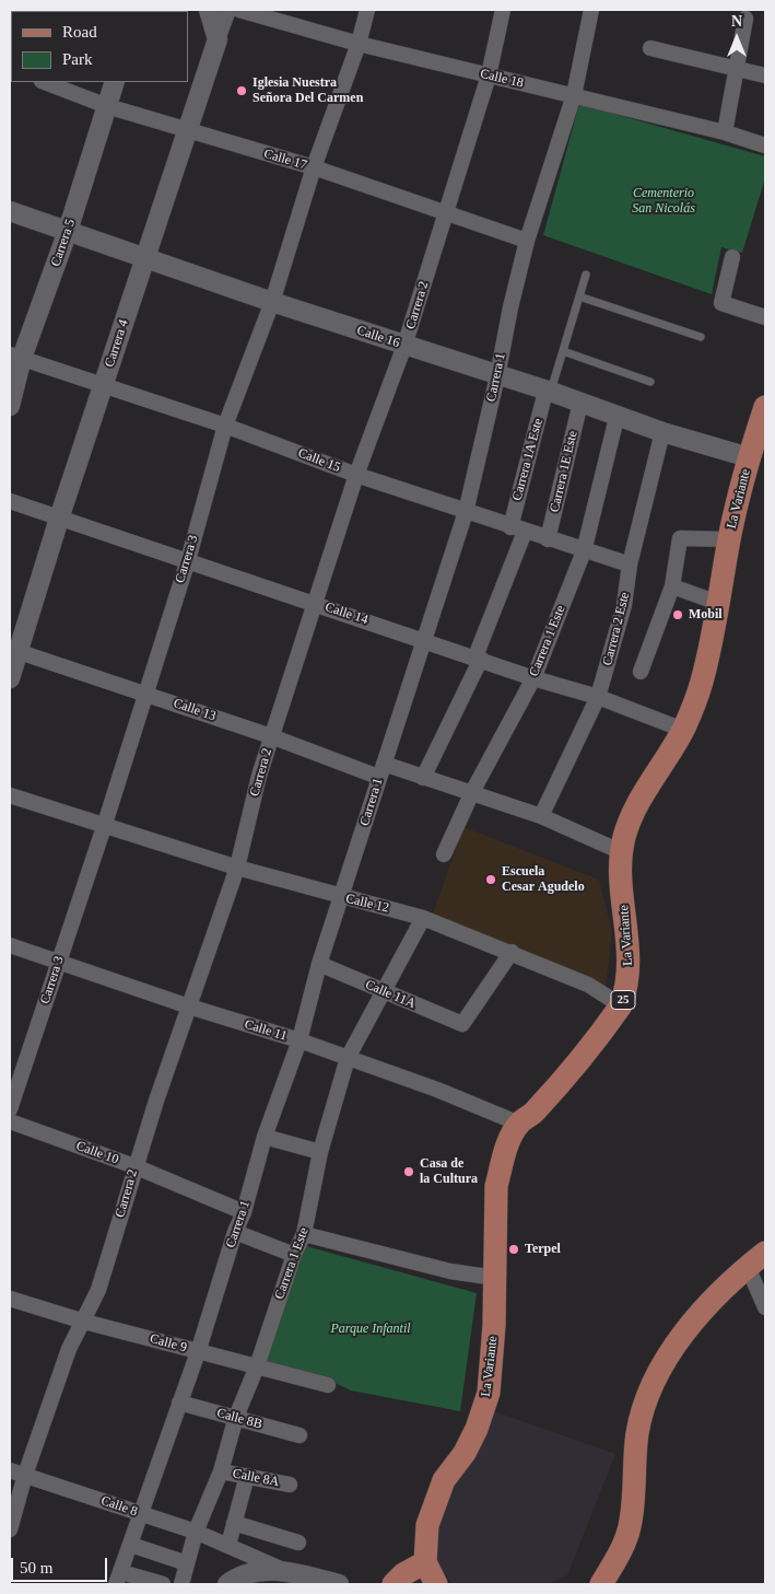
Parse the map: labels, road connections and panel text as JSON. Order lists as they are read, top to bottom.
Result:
{
  "streets": {
    "main road": ["La Variante", "25"],
    "street": [
      "Calle 18",
      "Calle 17",
      "Carrera 5",
      "Carrera 2",
      "Calle 16",
      "Carrera 4",
      "Carrera 1",
      "Carrera 1A Este",
      "Calle 15",
      "Carrera 1E Este",
      "Carrera 3",
      "Calle 14",
      "Carrera 2 Este",
      "Carrera 1 Este",
      "Calle 13",
      "Calle 12",
      "Calle 11A",
      "Calle 11",
      "Calle 10",
      "Calle 9",
      "Calle 8B",
      "Calle 8A",
      "Calle 8"
    ]
  },
  "crossings": [
    ["Calle 18", "Carrera 2"],
    ["Calle 18", "Carrera 1"],
    ["Calle 18", "Carrera 3"],
    ["Calle 17", "Carrera 5"],
    ["Calle 17", "Carrera 2"],
    ["Calle 17", "Carrera 4"],
    ["Calle 17", "Carrera 1"],
    ["Calle 17", "Carrera 3"],
    ["Carrera 5", "Calle 16"],
    ["Carrera 5", "Calle 15"],
    ["Carrera 2", "Calle 16"],
    ["Carrera 2", "Calle 15"],
    ["Carrera 2", "Calle 14"],
    ["Carrera 2", "Calle 13"],
    ["Carrera 2", "Calle 12"],
    ["Carrera 2", "Calle 11"],
    ["Carrera 2", "Calle 10"],
    ["Carrera 2", "Calle 9"],
    ["Carrera 2", "Calle 8"],
    ["Calle 16", "Carrera 4"],
    ["Calle 16", "Carrera 1"],
    ["Calle 16", "Carrera 1A Este"],
    ["Calle 16", "Carrera 1E Este"],
    ["Calle 16", "La Variante"],
    ["Calle 16", "Carrera 3"],
    ["Calle 16", "Carrera 2 Este"],
    ["Calle 16", "Carrera 1 Este"],
    ["Carrera 4", "Calle 15"],
    ["Carrera 4", "Calle 14"],
    ["Carrera 4", "Calle 13"],
    ["Carrera 1", "Calle 15"],
    ["Carrera 1", "Calle 14"],
    ["Carrera 1", "Calle 13"],
    ["Carrera 1", "Calle 12"],
    ["Carrera 1", "Calle 11A"],
    ["Carrera 1", "Calle 11"],
    ["Carrera 1", "Calle 10"],
    ["Carrera 1", "Calle 9"],
    ["Carrera 1", "Calle 8B"],
    ["Carrera 1", "Calle 8"],
    ["Carrera 1A Este", "Calle 15"],
    ["Carrera 1A Este", "Calle 14"],
    ["Carrera 1A Este", "Calle 13"],
    ["Calle 15", "Carrera 1E Este"],
    ["Calle 15", "Carrera 3"],
    ["Calle 15", "Carrera 2 Este"],
    ["Calle 15", "Carrera 1 Este"],
    ["La Variante", "Calle 14"],
    ["La Variante", "Calle 13"],
    ["La Variante", "Calle 12"],
    ["La Variante", "25"],
    ["La Variante", "Calle 11"],
    ["Carrera 3", "Calle 14"],
    ["Carrera 3", "Calle 13"],
    ["Carrera 3", "Calle 12"],
    ["Carrera 3", "Calle 11"],
    ["Calle 14", "Carrera 2 Este"],
    ["Calle 14", "Carrera 1 Este"],
    ["Carrera 2 Este", "Calle 13"],
    ["Carrera 1 Este", "Calle 13"],
    ["Carrera 1 Este", "Calle 12"],
    ["Carrera 1 Este", "Calle 11A"],
    ["Carrera 1 Este", "Calle 11"],
    ["Carrera 1 Este", "Calle 9"],
    ["Carrera 1 Este", "Calle 8B"],
    ["Carrera 1 Este", "Calle 8A"],
    ["Carrera 1 Este", "Calle 8"],
    ["Calle 12", "Calle 11A"]
  ],
  "parks": ["Cementerio San Nicolás", "Parque Infantil"],
  "places": [
    "Iglesia Nuestra Señora Del Carmen",
    "Mobil",
    "Escuela Cesar Agudelo",
    "Casa de la Cultura",
    "Terpel"
  ],
  "legend": ["Road", "Park"],
  "scale_bar": "50 m",
  "north": "top"
}
